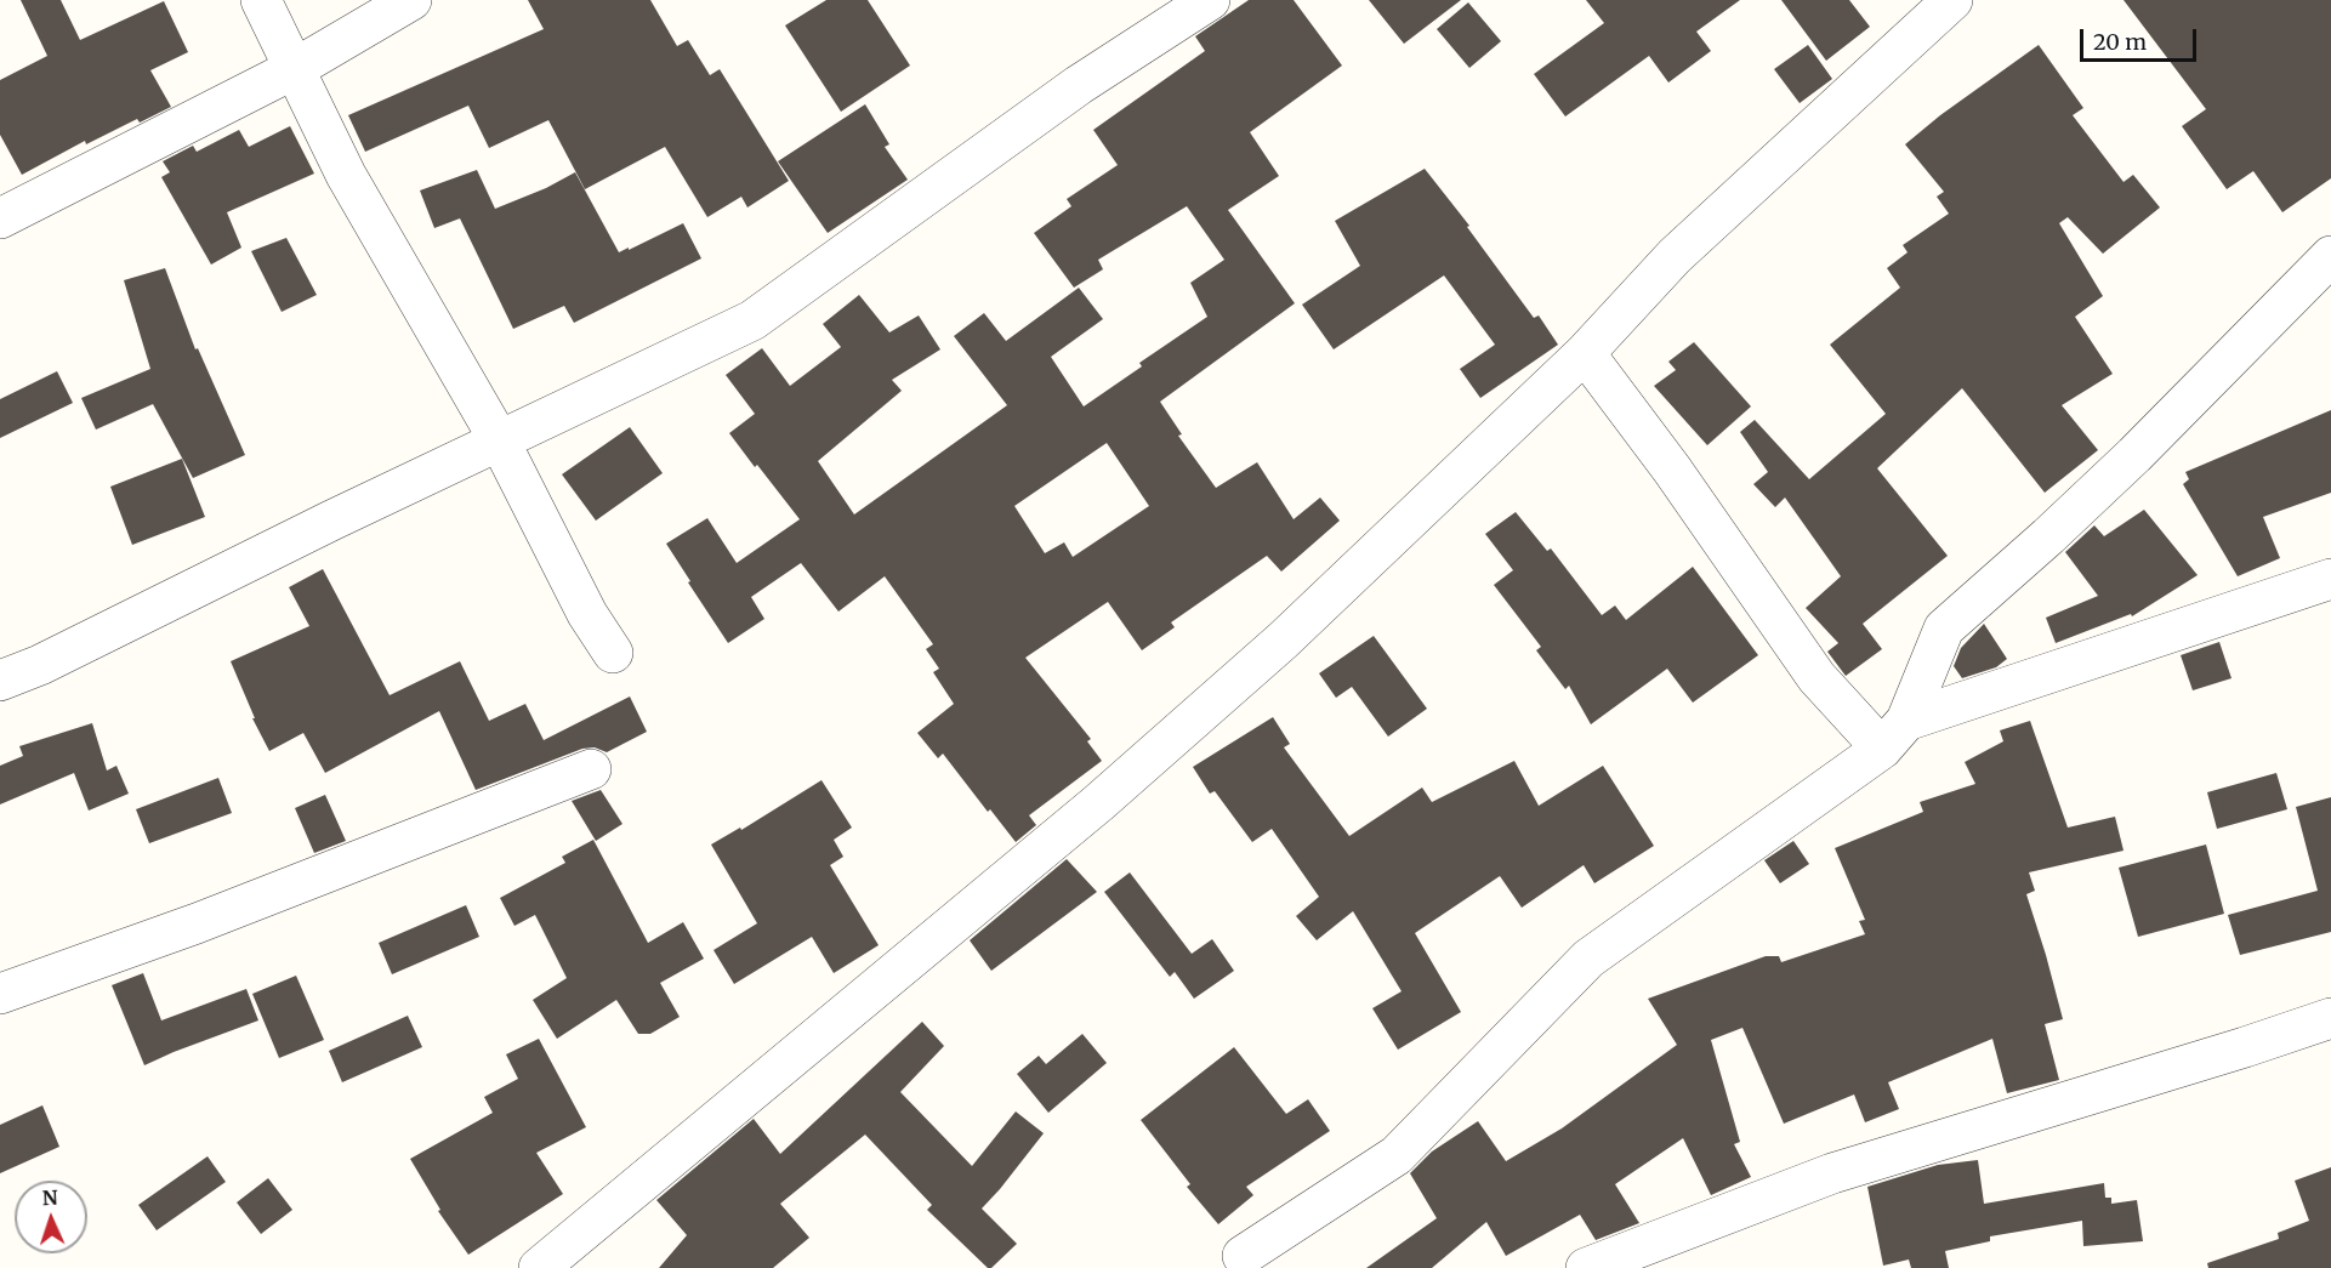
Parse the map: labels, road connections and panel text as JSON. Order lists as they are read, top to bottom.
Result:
{
  "scale_bar": "20 m",
  "north": "top"
}
